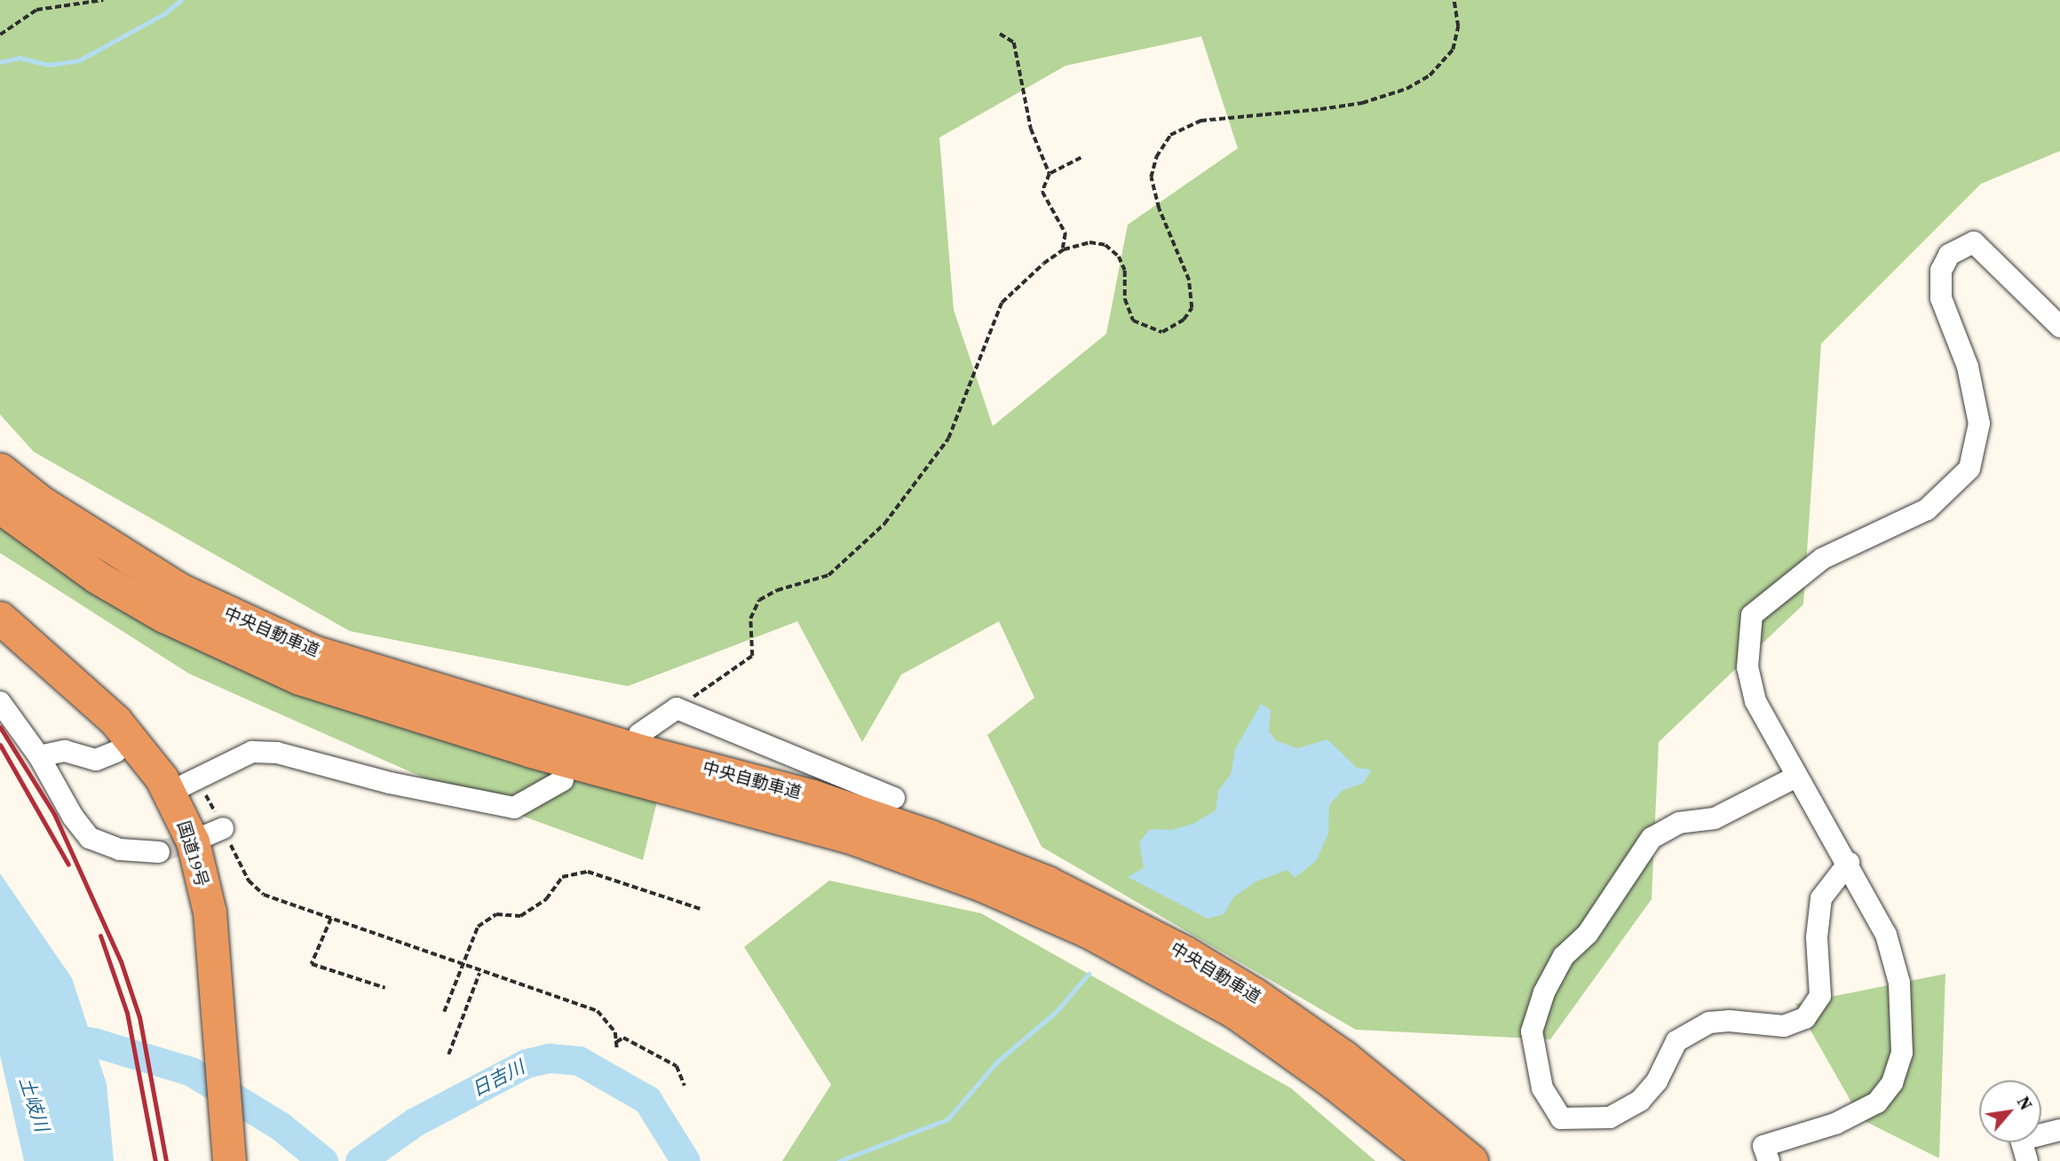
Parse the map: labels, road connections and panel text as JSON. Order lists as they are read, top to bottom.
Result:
{
  "streets": {
    "highway": ["中央自動車道", "国道19号"]
  },
  "water": ["日吉川", "土岐川"],
  "north": "top right"
}
